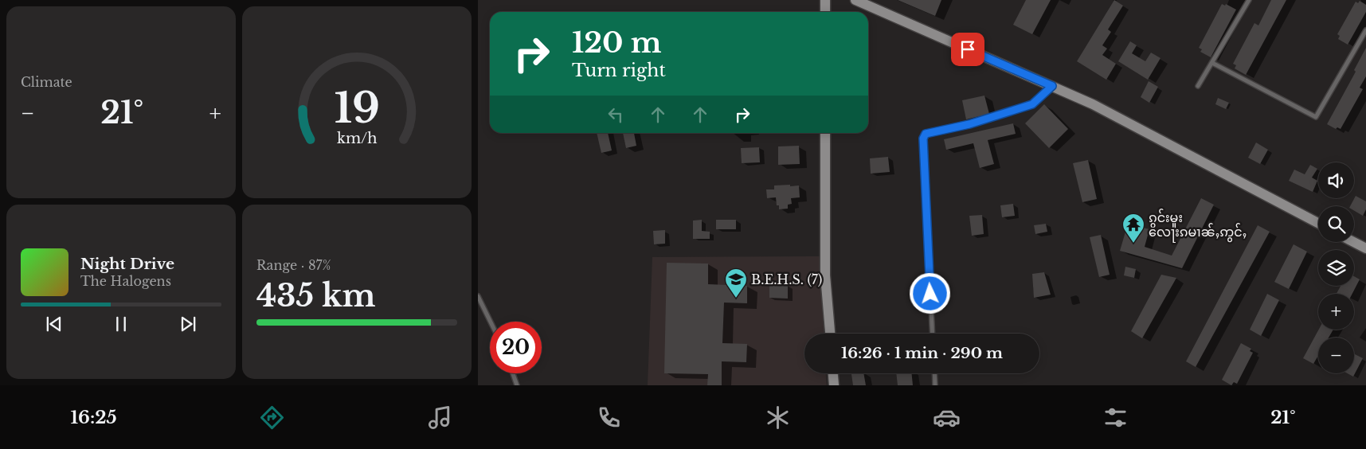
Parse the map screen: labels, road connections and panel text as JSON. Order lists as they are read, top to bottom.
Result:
{
  "places": {
    "temple": ["ၵွင်းမူး လေႃးၵမၢၼ်ႇဢွင်ႇ"],
    "school or university": ["B.E.H.S. (7)"]
  },
  "page": {
    "tile": [
      "Climate",
      ["Range · 87%", "435 km"]
    ],
    "turn": ["120 m", "Turn right"],
    "heat": ["−", "21°", "+"],
    "map_buttons": ["+", "−"],
    "song": ["Night Drive", "The Halogens"],
    "limit": "20",
    "trip": "16:26 · 1 min · 290 m",
    "tabs": ["16:25", "21°"],
    "gauge": ["19", "km/h"]
  }
}
